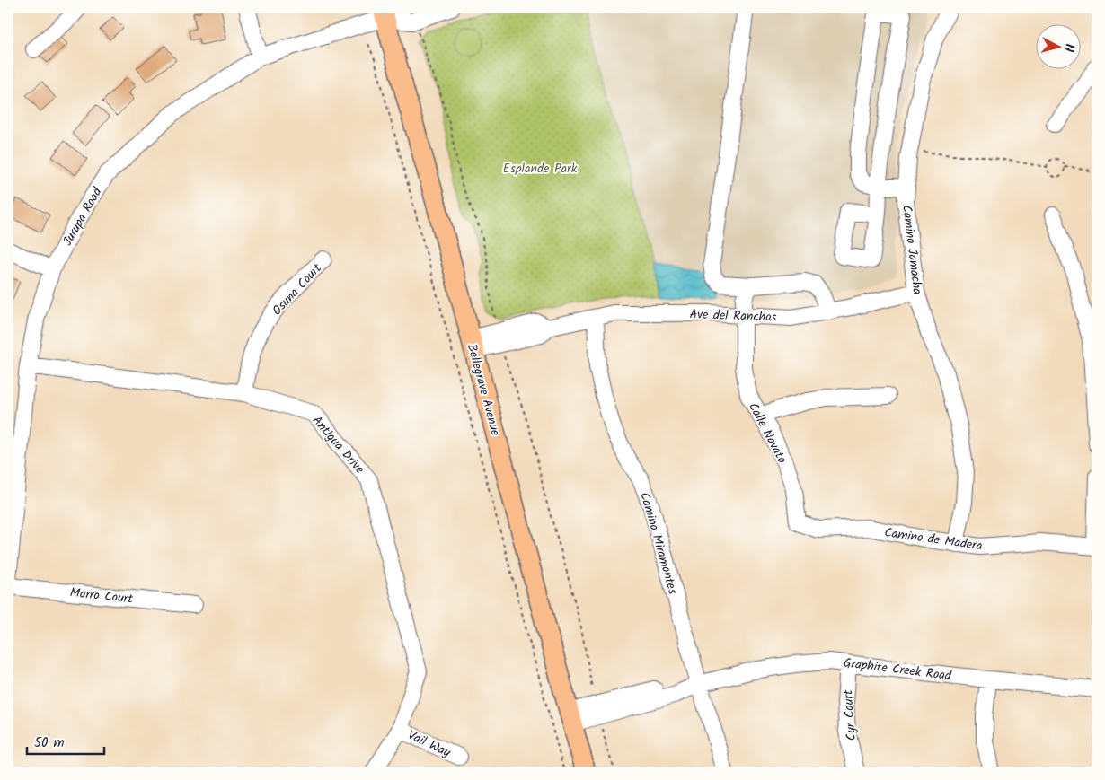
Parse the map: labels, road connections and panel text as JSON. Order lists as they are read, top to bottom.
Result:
{
  "streets": {
    "main road": ["Bellegrave Avenue"],
    "street": [
      "Jurupa Road",
      "Camino Jamacha",
      "Osuna Court",
      "Ave del Ranchos",
      "Calle Navato",
      "Antigua Drive",
      "Camino de Madera",
      "Camino Miramontes",
      "Morro Court",
      "Graphite Creek Road",
      "Cyr Court",
      "Vail Way"
    ]
  },
  "crossings": [
    ["Jurupa Road", "Bellegrave Avenue"],
    ["Jurupa Road", "Antigua Drive"],
    ["Camino Jamacha", "Ave del Ranchos"],
    ["Camino Jamacha", "Camino de Madera"],
    ["Osuna Court", "Antigua Drive"],
    ["Ave del Ranchos", "Bellegrave Avenue"],
    ["Ave del Ranchos", "Calle Navato"],
    ["Ave del Ranchos", "Camino Miramontes"],
    ["Bellegrave Avenue", "Graphite Creek Road"],
    ["Calle Navato", "Camino de Madera"],
    ["Antigua Drive", "Vail Way"],
    ["Camino Miramontes", "Graphite Creek Road"],
    ["Graphite Creek Road", "Cyr Court"]
  ],
  "parks": ["Esplande Park"],
  "scale_bar": "50 m",
  "north": "right"
}
